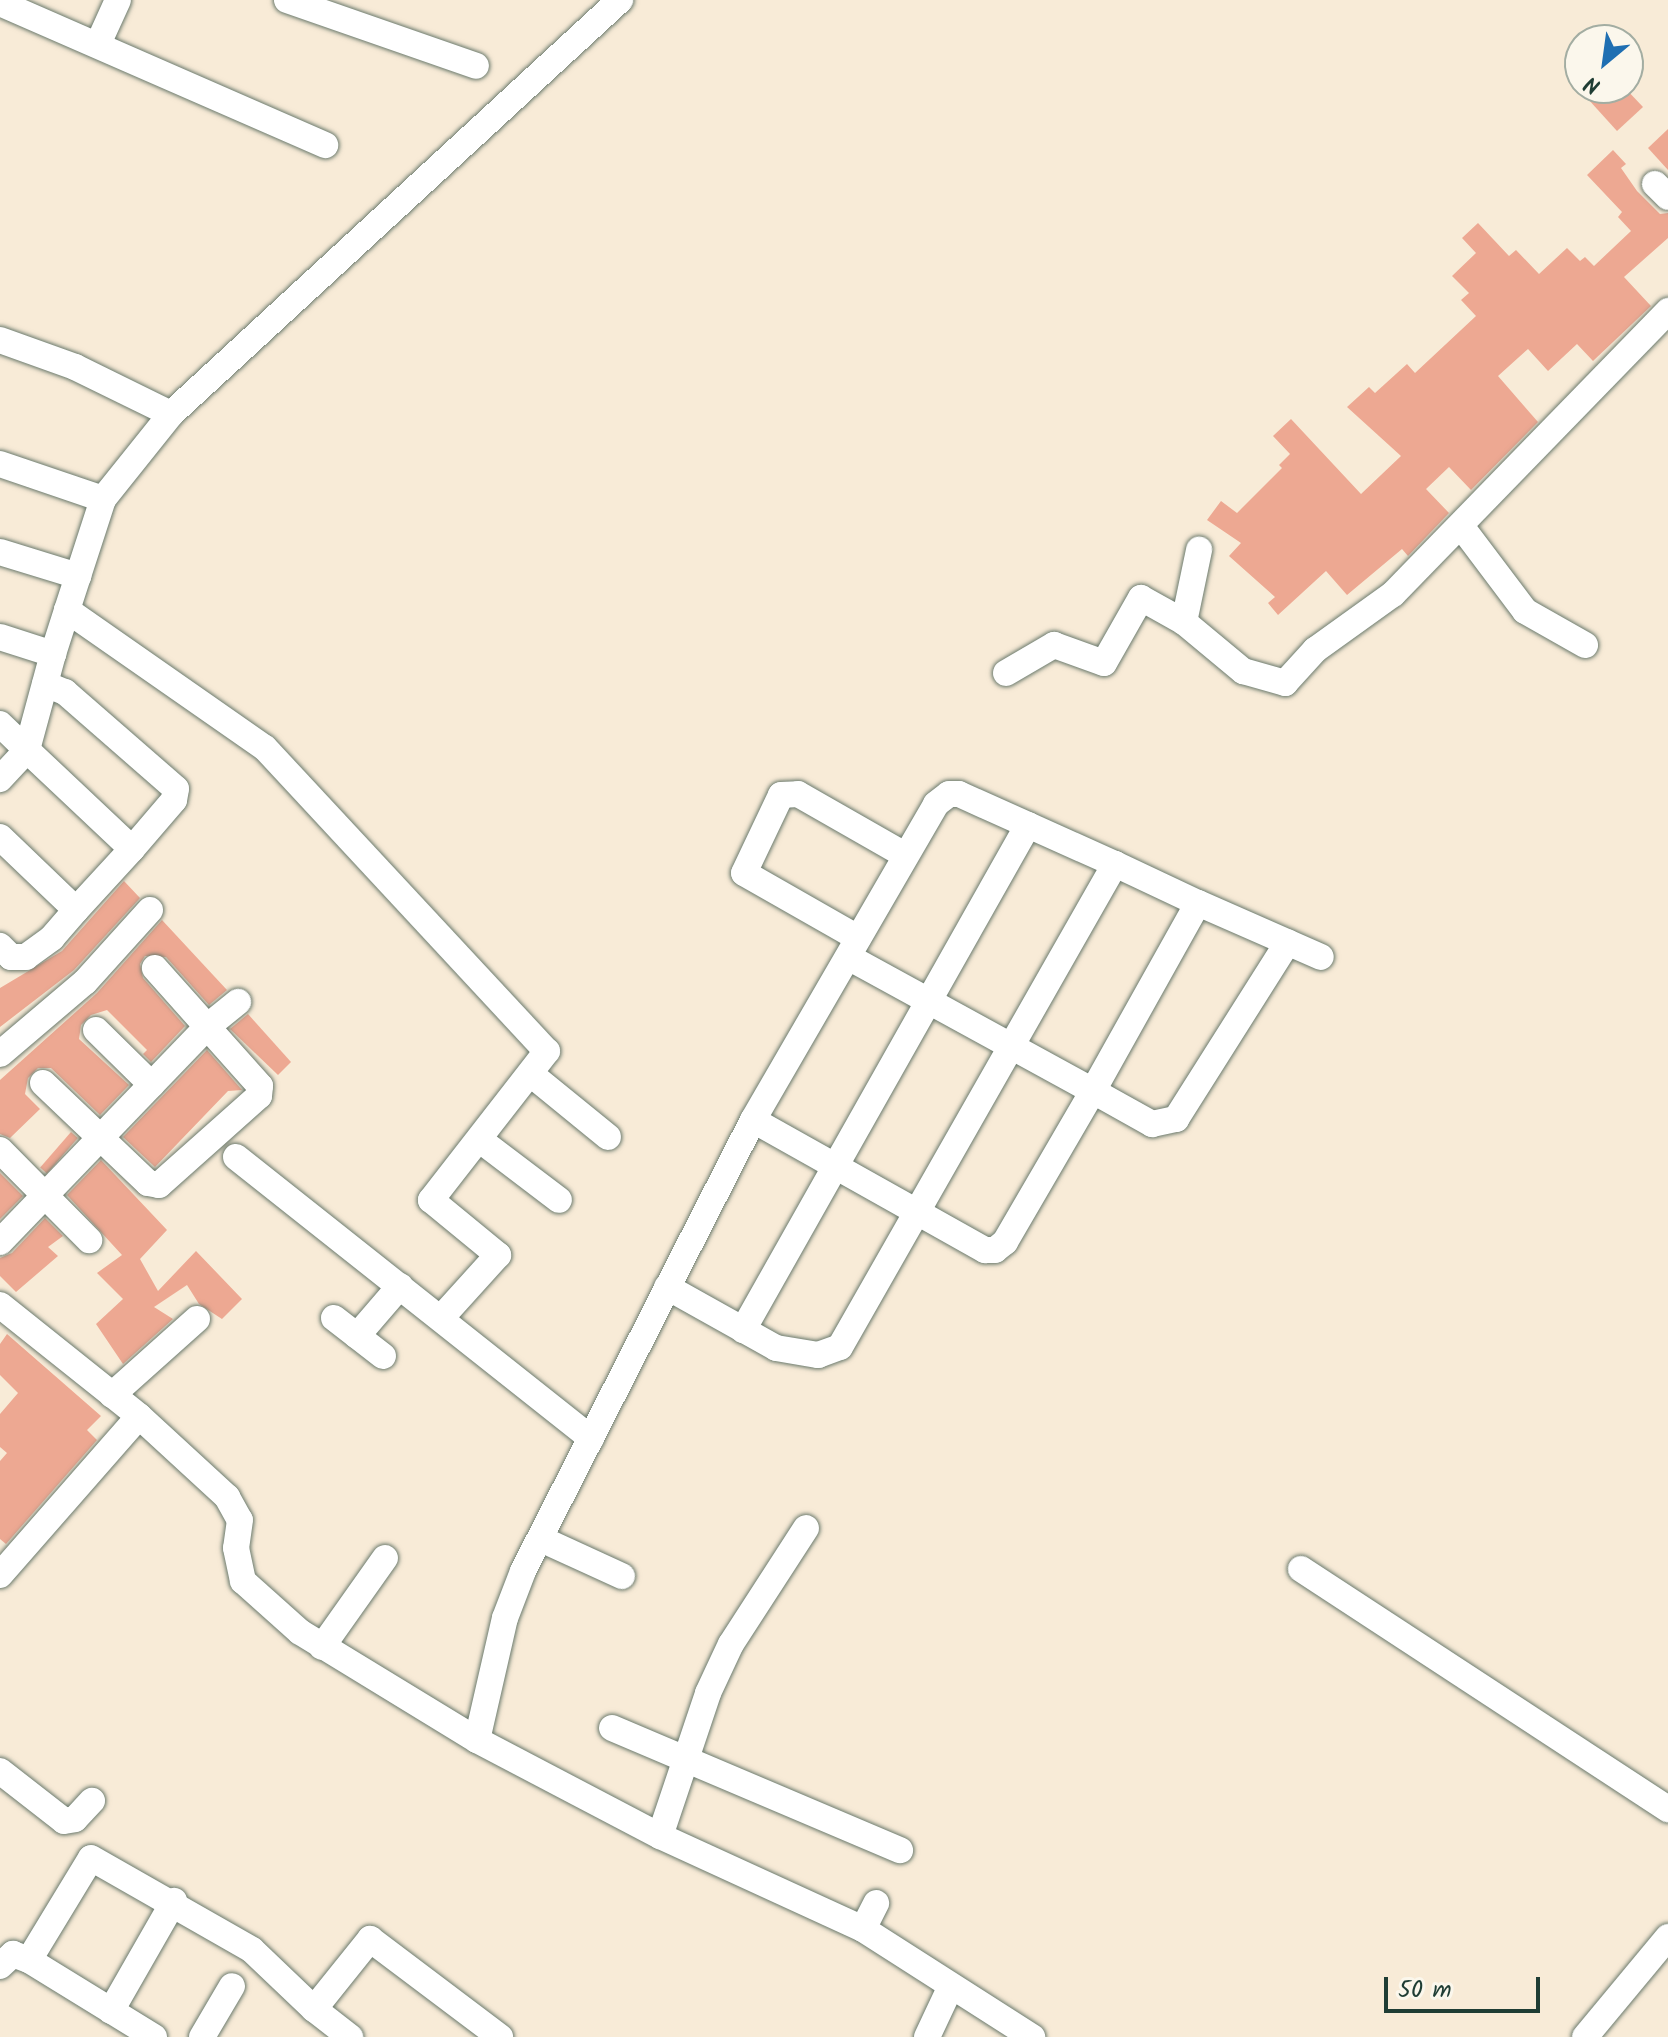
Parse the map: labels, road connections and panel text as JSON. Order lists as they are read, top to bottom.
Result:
{
  "scale_bar": "50 m",
  "north": "bottom left"
}
